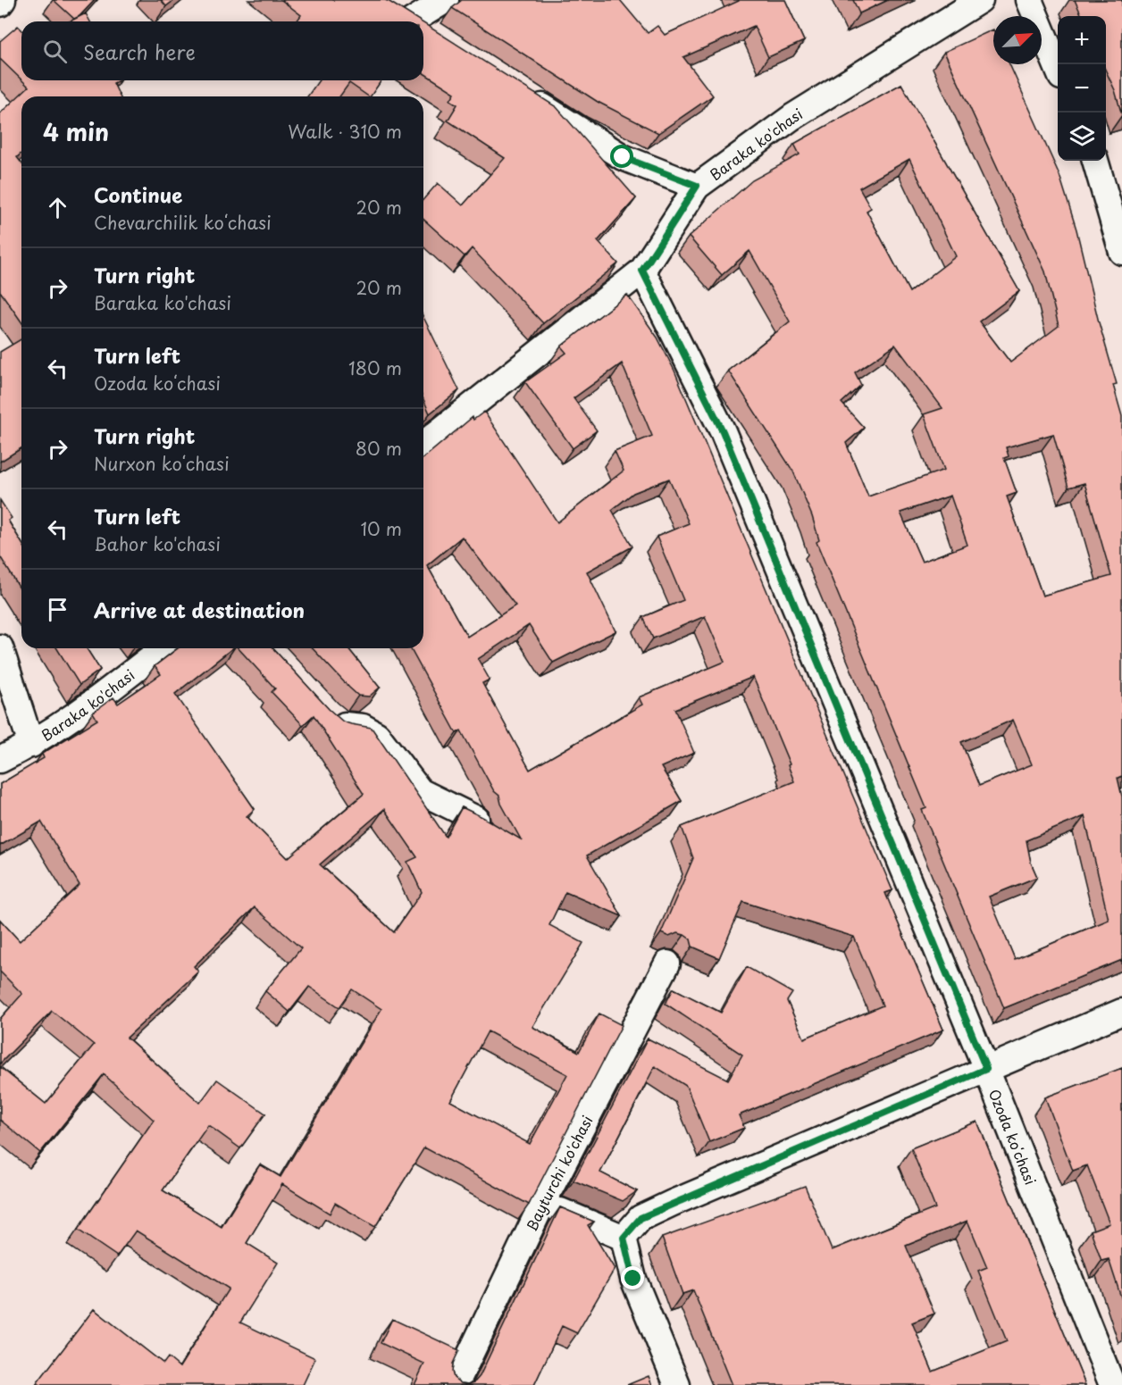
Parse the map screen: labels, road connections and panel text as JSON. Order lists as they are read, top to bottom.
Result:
{
  "streets": {
    "street": ["Baraka ko'chasi", "Ozoda koʻchasi", "Bayturchi ko'chasi"]
  },
  "crossings": [
    ["Baraka ko'chasi", "Ozoda koʻchasi"]
  ],
  "north": "top right",
  "page": {
    "map_buttons": ["+", "−"],
    "search": "Search here",
    "heading": ["4 min", "Walk · 310 m"],
    "list": [
      ["Continue", "Chevarchilik koʻchasi", "20 m"],
      ["Turn right", "Baraka ko'chasi", "20 m"],
      ["Turn left", "Ozoda koʻchasi", "180 m"],
      ["Turn right", "Nurxon koʻchasi", "80 m"],
      ["Turn left", "Bahor ko'chasi", "10 m"],
      "Arrive at destination"
    ]
  }
}
